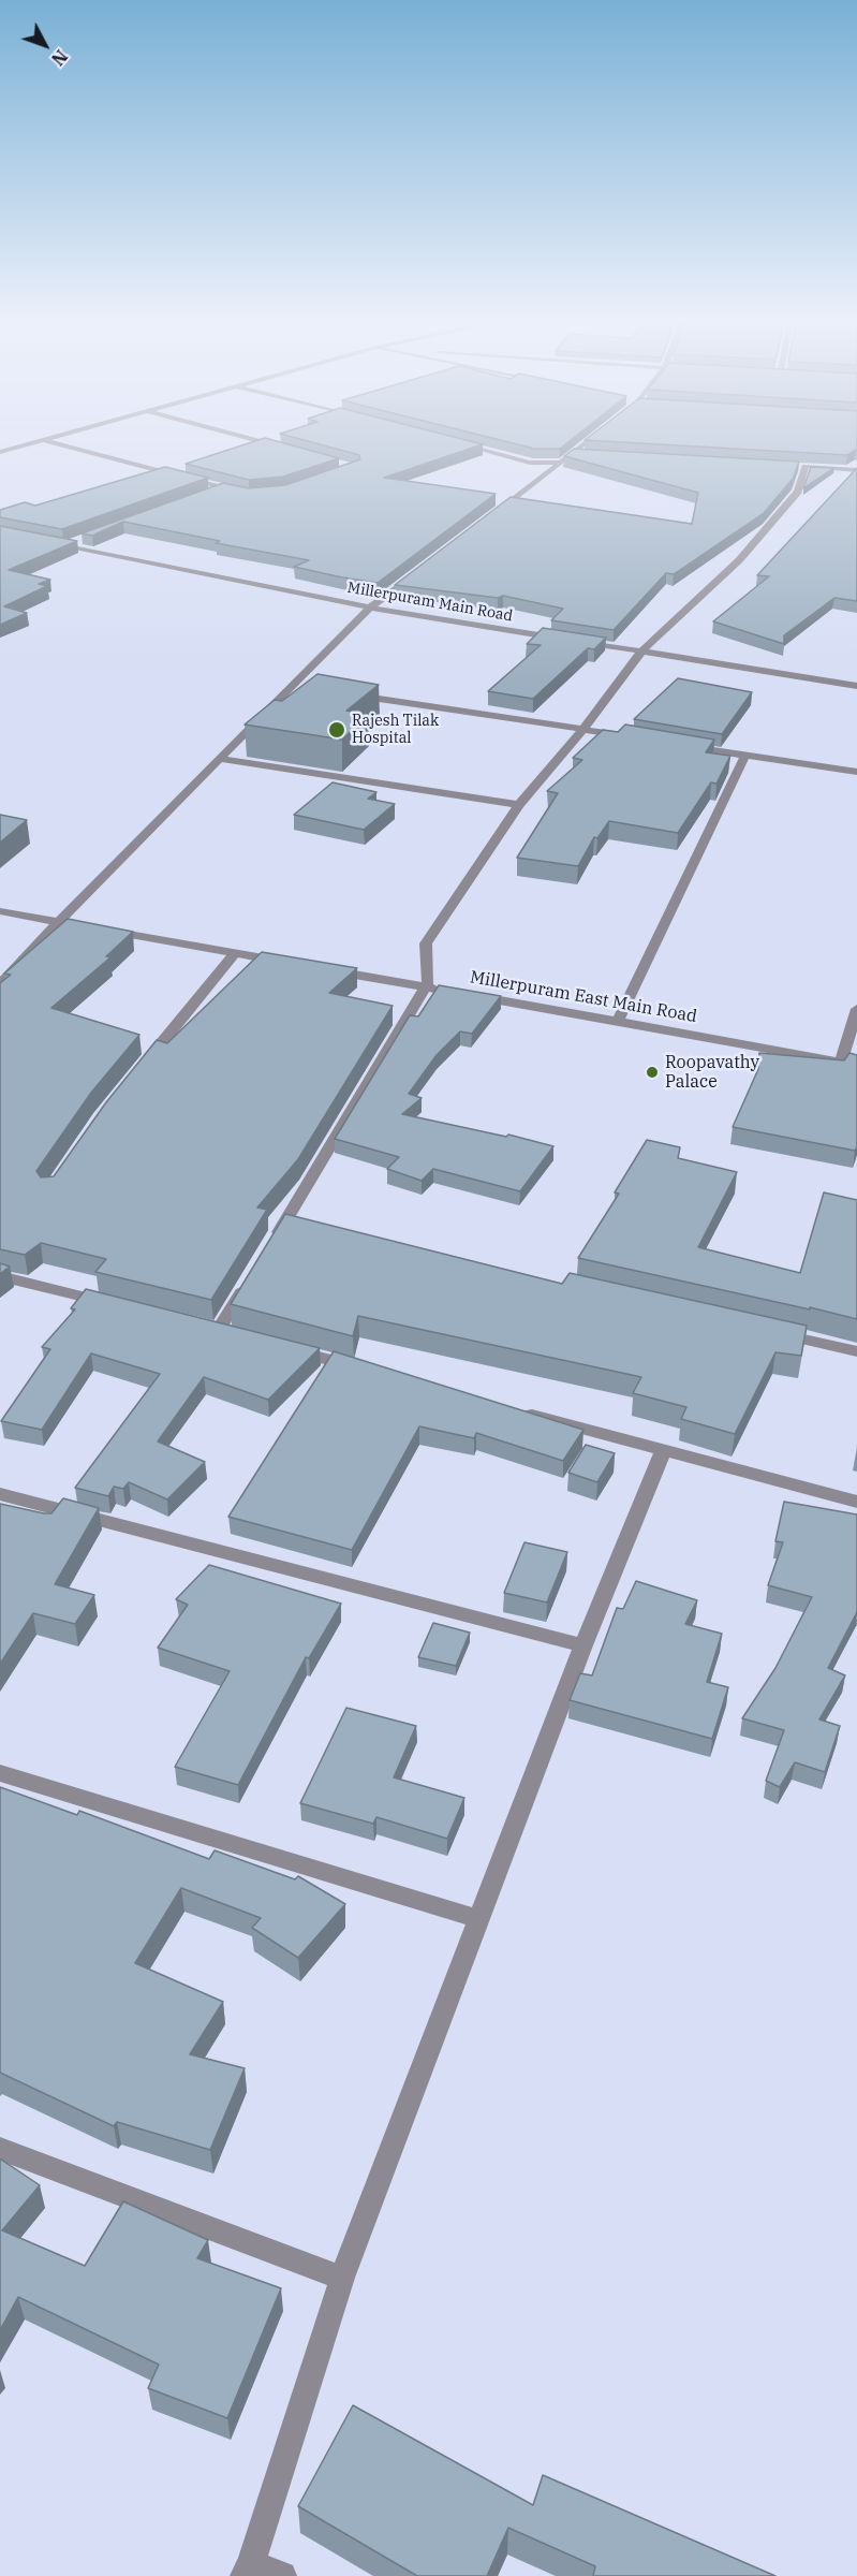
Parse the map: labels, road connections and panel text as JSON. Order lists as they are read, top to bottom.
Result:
{
  "streets": {
    "street": ["Millerpuram Main Road", "Millerpuram East Main Road"]
  },
  "places": ["Rajesh Tilak Hospital", "Roopavathy Palace"],
  "north": "bottom right"
}
